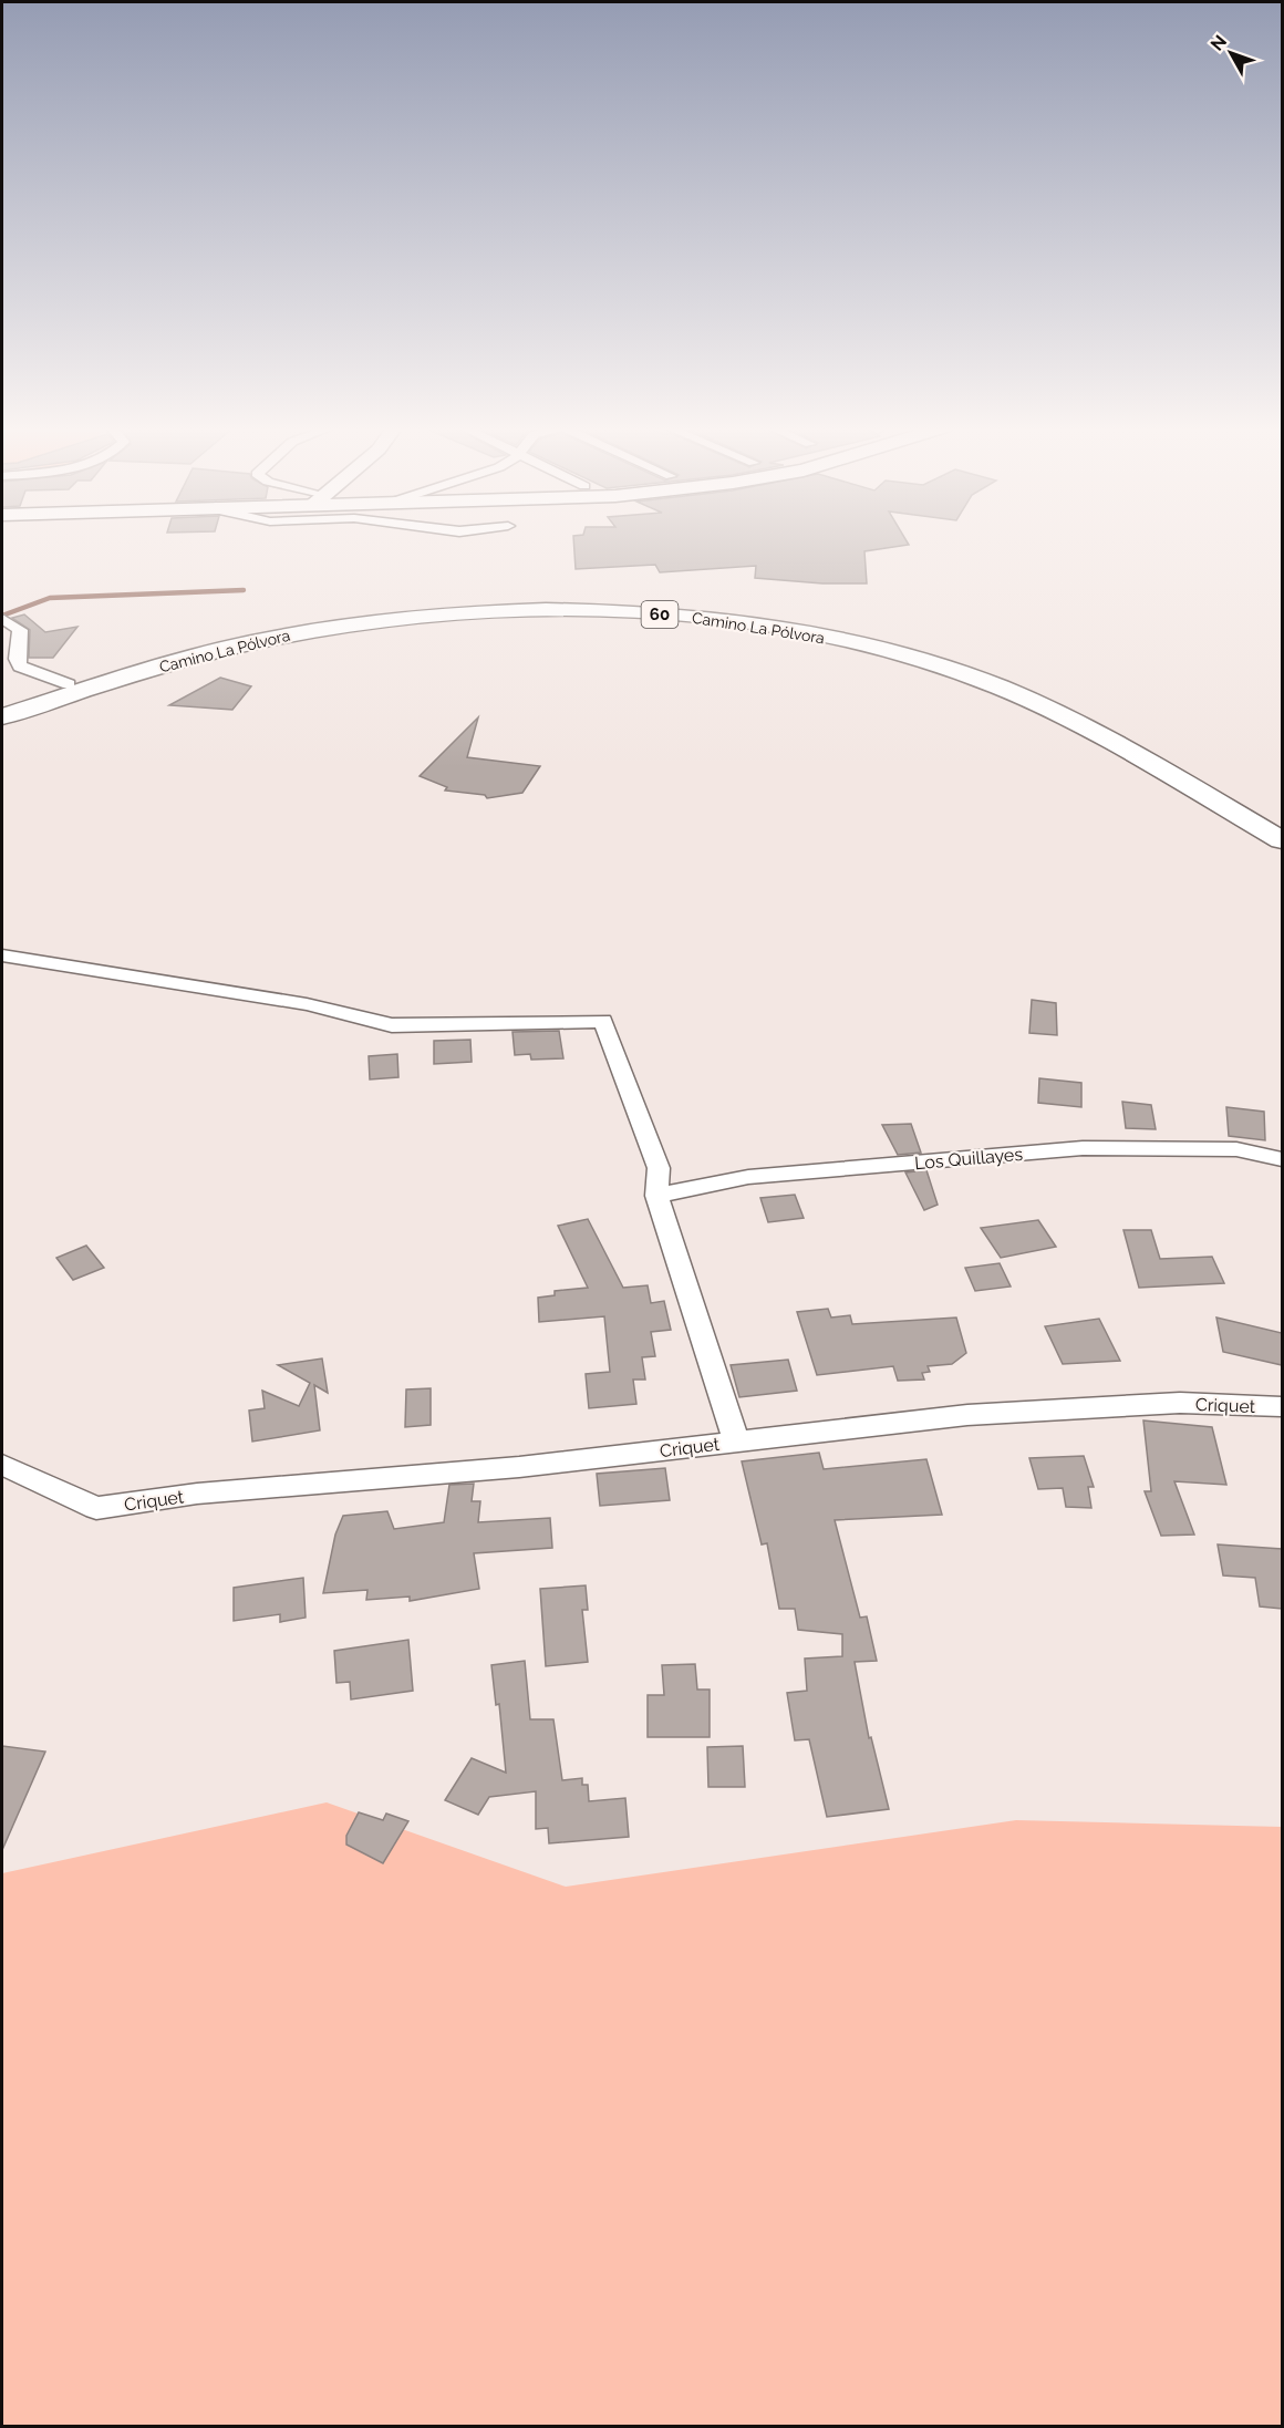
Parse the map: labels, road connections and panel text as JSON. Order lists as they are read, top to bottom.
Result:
{
  "streets": {
    "main road": ["60", "Camino La Pólvora"],
    "street": ["Los Quillayes", "Criquet"]
  },
  "north": "top left"
}
